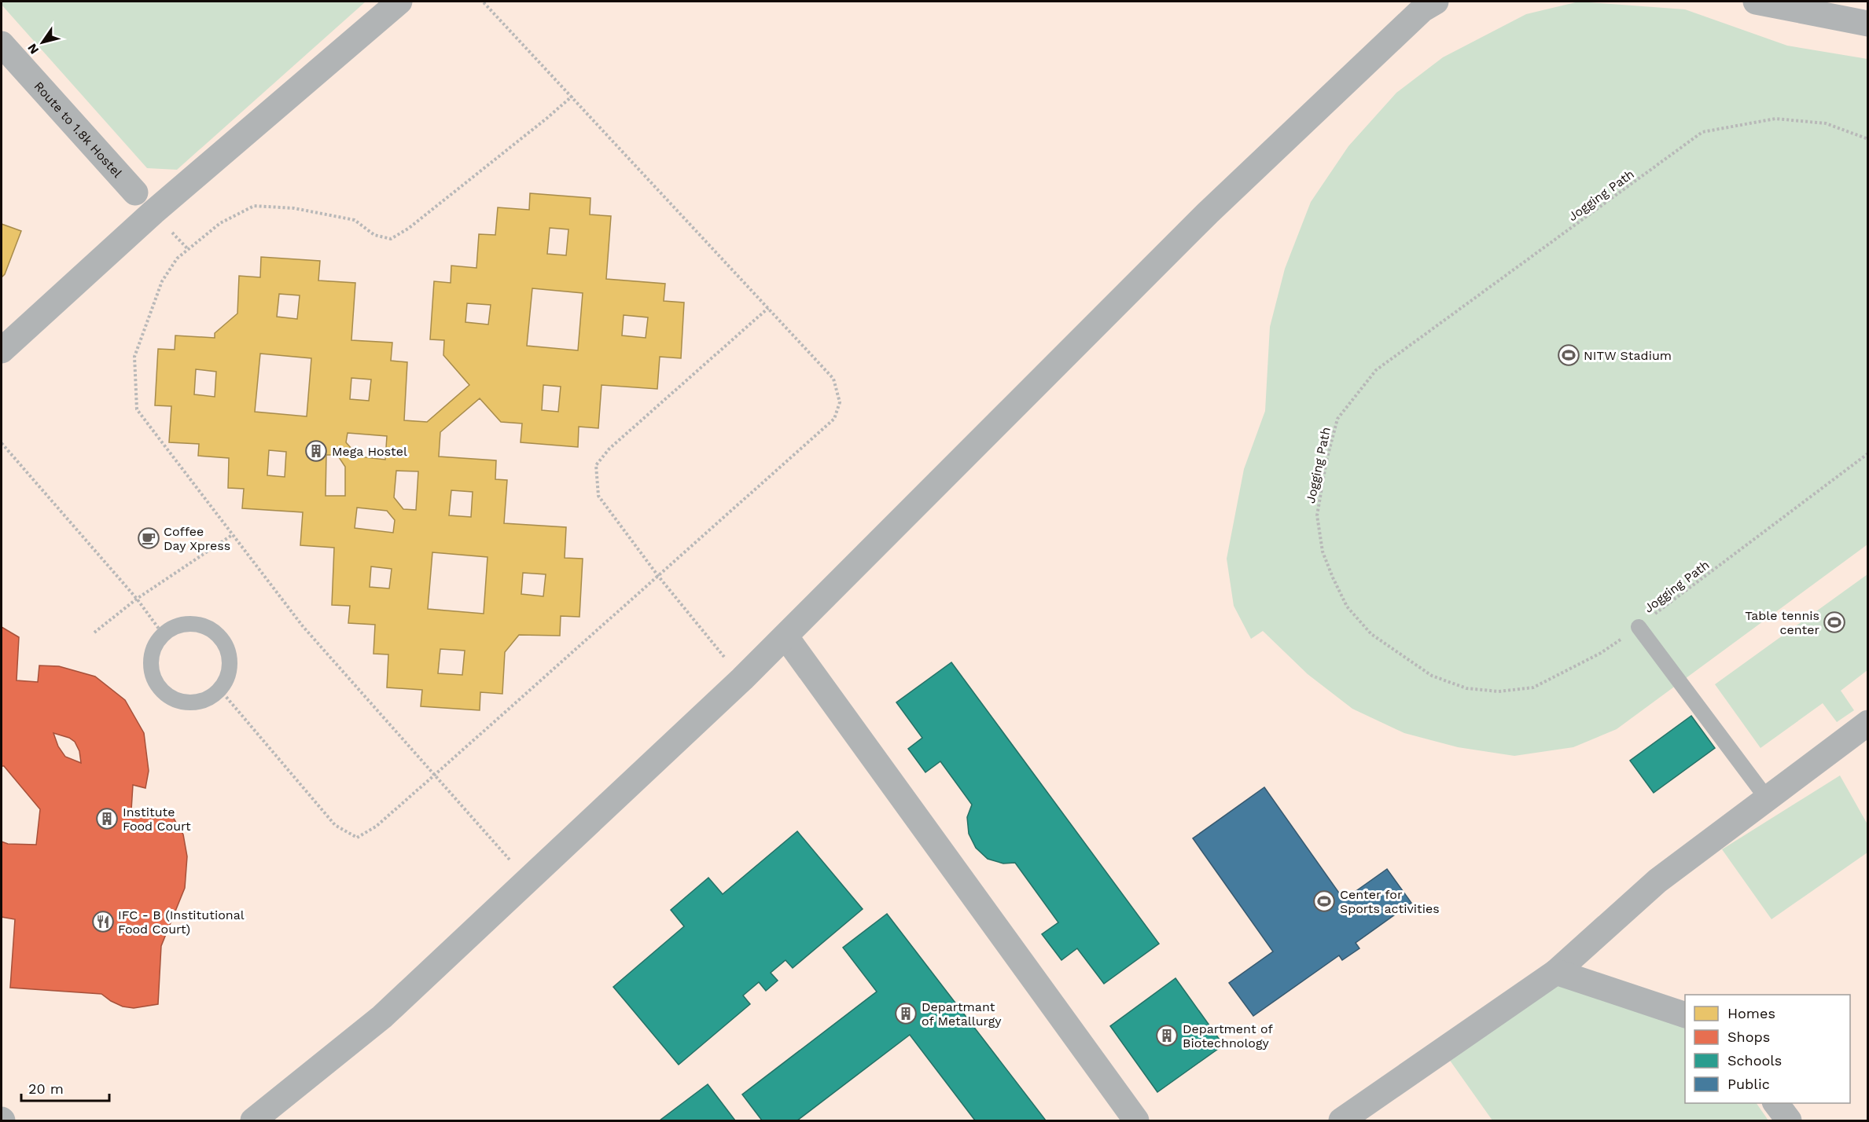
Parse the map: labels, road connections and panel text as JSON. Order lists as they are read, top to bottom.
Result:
{
  "streets": {
    "street": ["Route to 1.8k Hostel"],
    "path": ["Jogging Path"]
  },
  "places": {
    "sports": ["NITW Stadium", "Table tennis center", "Center for Sports activities"],
    "building": [
      "Mega Hostel",
      "Institute Food Court",
      "Departmant of Metallurgy",
      "Department of Biotechnology"
    ],
    "cafe": ["Coffee Day Xpress"],
    "restaurant": ["IFC - B (Institutional Food Court)"]
  },
  "legend": [
    "Homes",
    "Shops",
    "Schools",
    "Public"
  ],
  "scale_bar": "20 m",
  "north": "bottom left"
}
